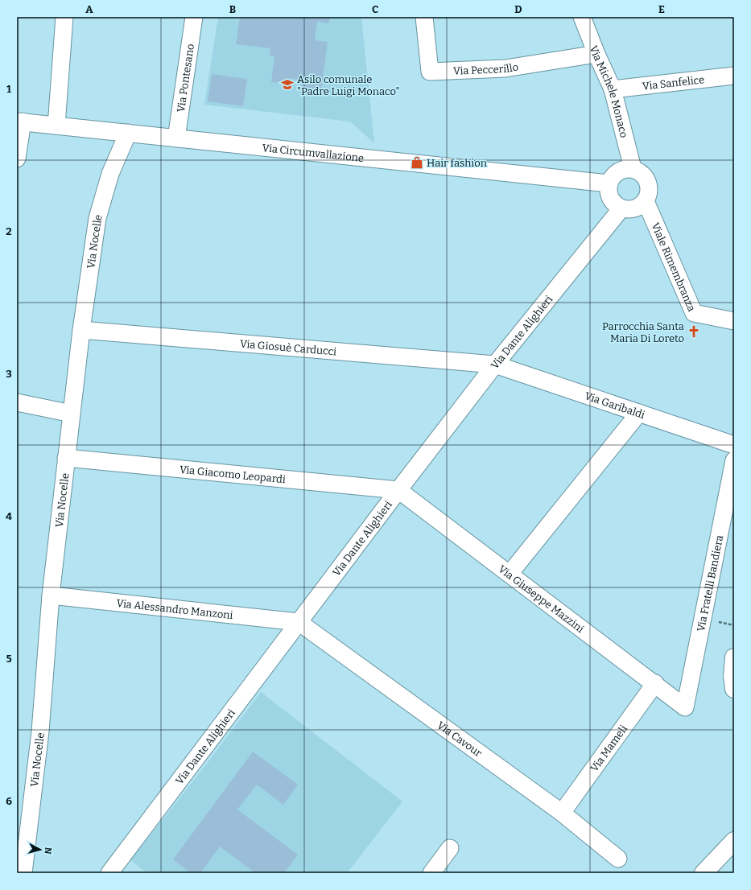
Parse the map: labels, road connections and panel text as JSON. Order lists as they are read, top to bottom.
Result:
{
  "streets": {
    "street": [
      "Via Peccerillo",
      "Via Pontesano",
      "Via Sanfelice",
      "Via Michele Monaco",
      "Via Circumvallazione",
      "Via Nocelle",
      "Viale Rimembranza",
      "Via Dante Alighieri",
      "Via Giosuè Carducci",
      "Via Garibaldi",
      "Via Giacomo Leopardi",
      "Via Fratelli Bandiera",
      "Via Giuseppe Mazzini",
      "Via Alessandro Manzoni",
      "Via Cavour",
      "Via Mameli"
    ]
  },
  "crossings": [
    ["Via Peccerillo", "Via Michele Monaco"],
    ["Via Pontesano", "Via Circumvallazione"],
    ["Via Sanfelice", "Via Michele Monaco"],
    ["Via Michele Monaco", "Via Circumvallazione"],
    ["Via Michele Monaco", "Viale Rimembranza"],
    ["Via Michele Monaco", "Via Dante Alighieri"],
    ["Via Circumvallazione", "Via Nocelle"],
    ["Via Circumvallazione", "Viale Rimembranza"],
    ["Via Circumvallazione", "Via Dante Alighieri"],
    ["Via Nocelle", "Via Giosuè Carducci"],
    ["Via Nocelle", "Via Giacomo Leopardi"],
    ["Via Nocelle", "Via Alessandro Manzoni"],
    ["Viale Rimembranza", "Via Dante Alighieri"],
    ["Via Dante Alighieri", "Via Giosuè Carducci"],
    ["Via Dante Alighieri", "Via Garibaldi"],
    ["Via Dante Alighieri", "Via Giacomo Leopardi"],
    ["Via Dante Alighieri", "Via Giuseppe Mazzini"],
    ["Via Dante Alighieri", "Via Alessandro Manzoni"],
    ["Via Dante Alighieri", "Via Cavour"],
    ["Via Giosuè Carducci", "Via Garibaldi"],
    ["Via Giacomo Leopardi", "Via Giuseppe Mazzini"],
    ["Via Fratelli Bandiera", "Via Giuseppe Mazzini"],
    ["Via Giuseppe Mazzini", "Via Mameli"],
    ["Via Alessandro Manzoni", "Via Cavour"],
    ["Via Cavour", "Via Mameli"]
  ],
  "places": {
    "school or university": ["Asilo comunale \"Padre Luigi Monaco\""],
    "shop": ["Hair fashion"],
    "church": ["Parrocchia Santa Maria Di Loreto"]
  },
  "north": "right",
  "grid": {
    "columns": [
      "A",
      "B",
      "C",
      "D",
      "E"
    ],
    "rows": [
      "1",
      "2",
      "3",
      "4",
      "5",
      "6"
    ]
  }
}
